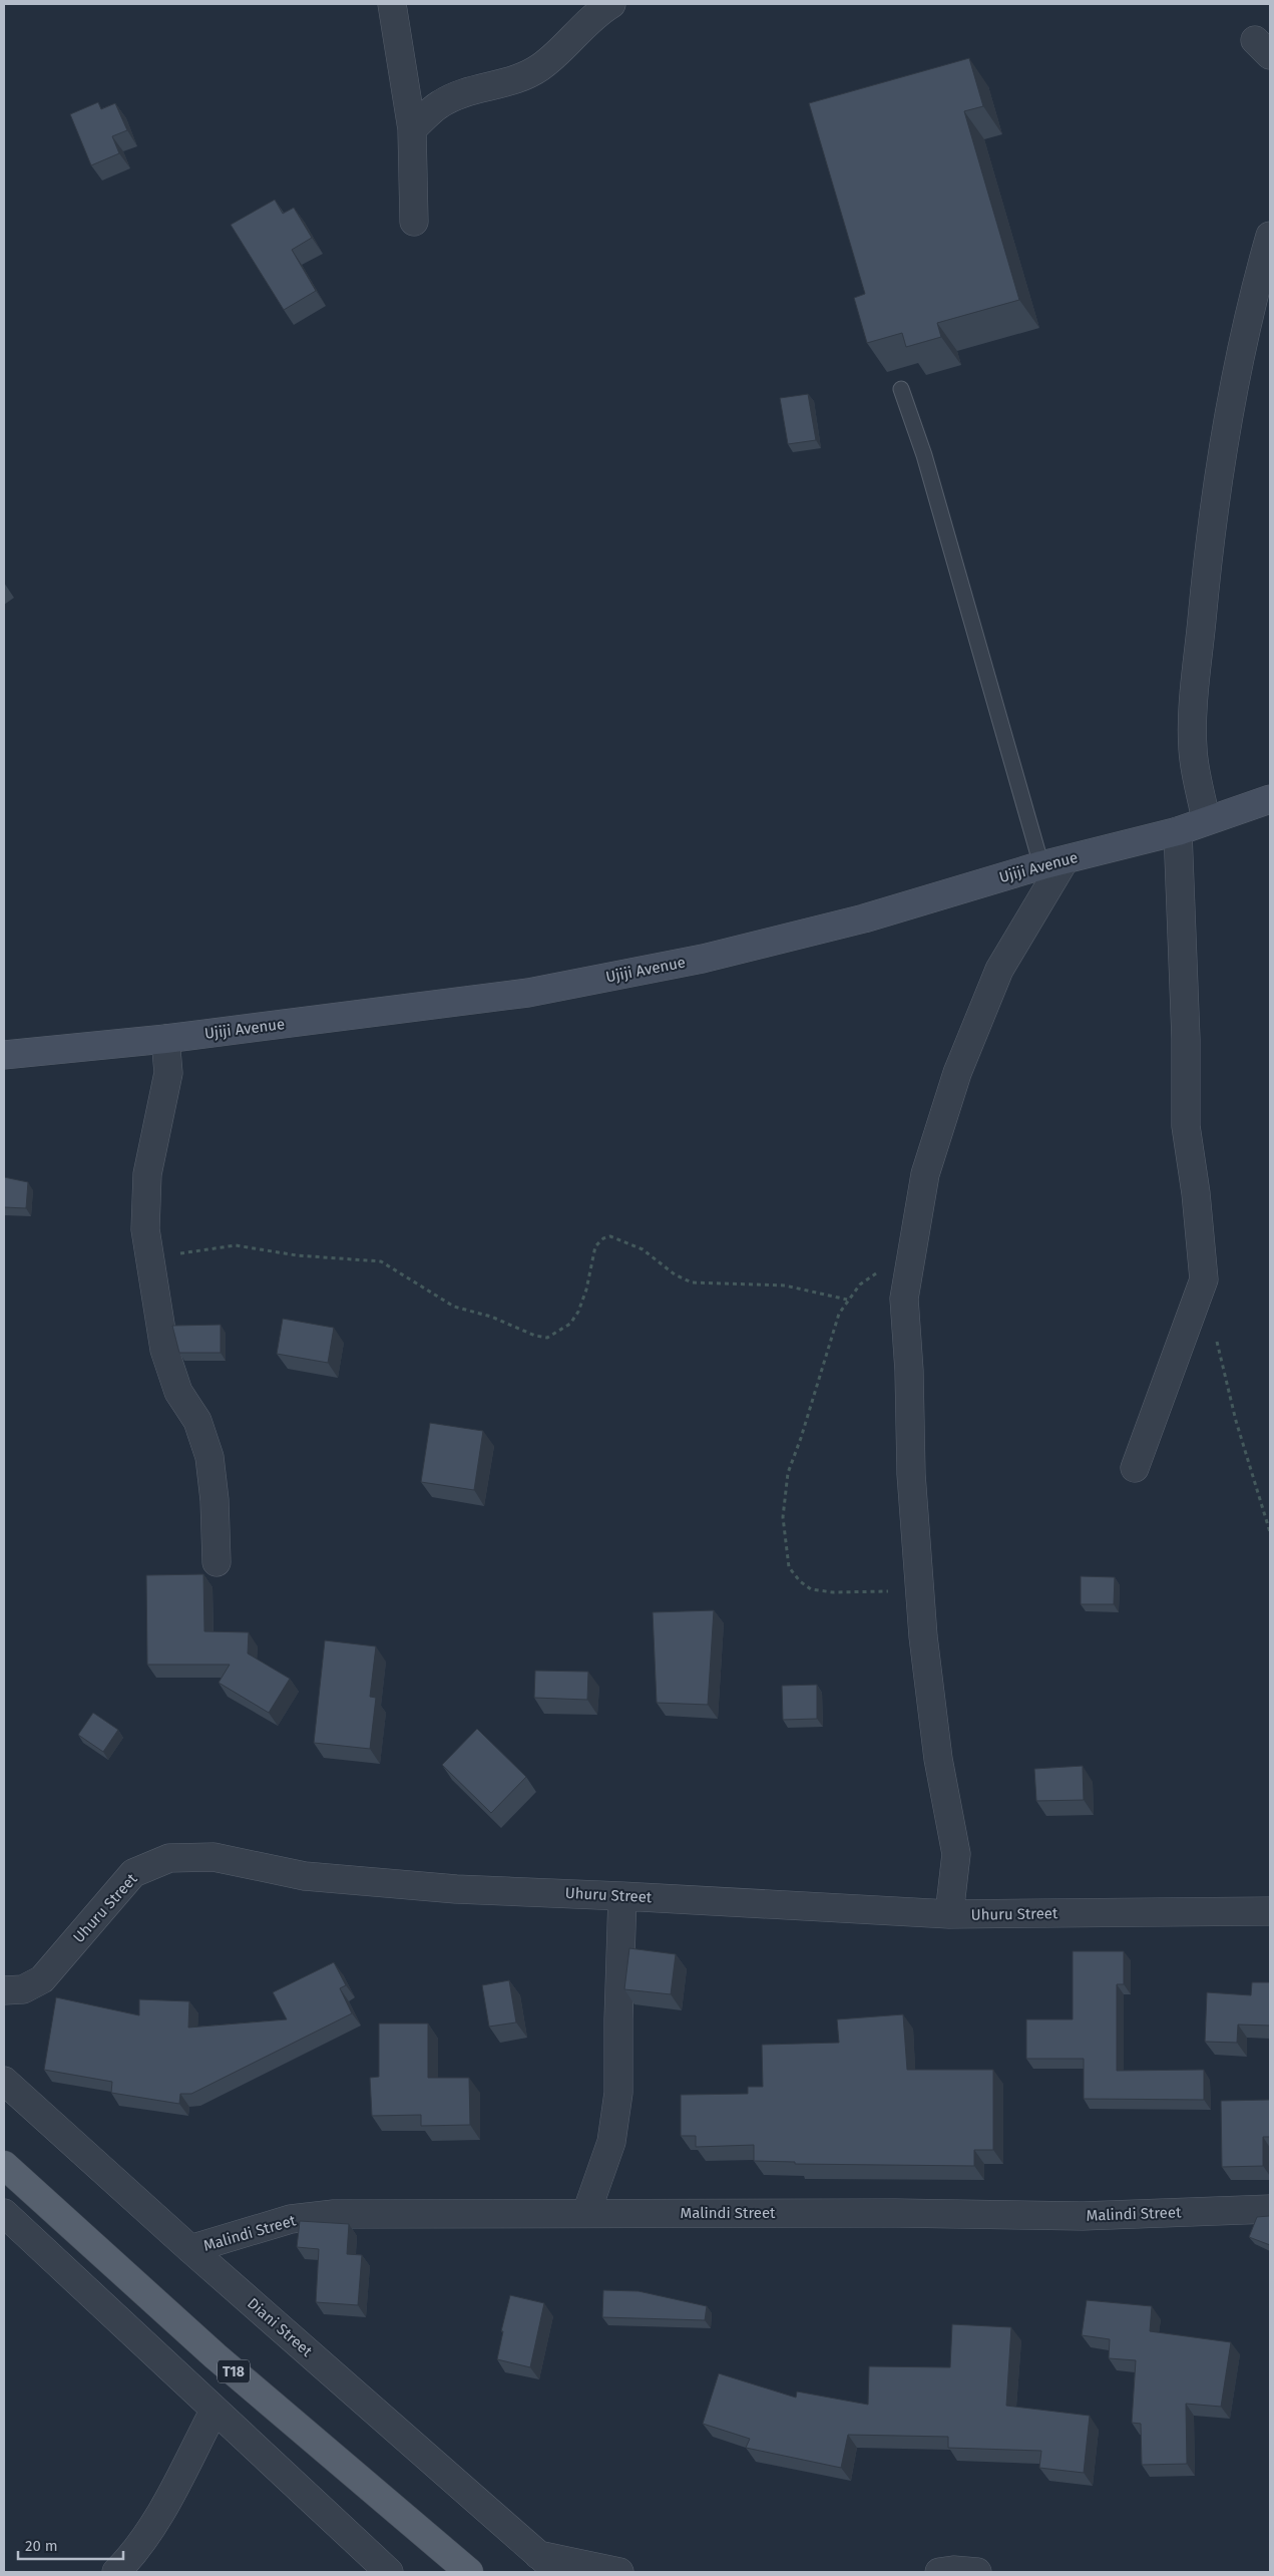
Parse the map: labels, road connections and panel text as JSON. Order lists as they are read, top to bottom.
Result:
{
  "streets": {
    "main road": ["Ujiji Avenue", "T18"],
    "street": ["Uhuru Street", "Malindi Street", "Diani Street"]
  },
  "crossings": [
    ["Malindi Street", "Diani Street"]
  ],
  "scale_bar": "20 m"
}
